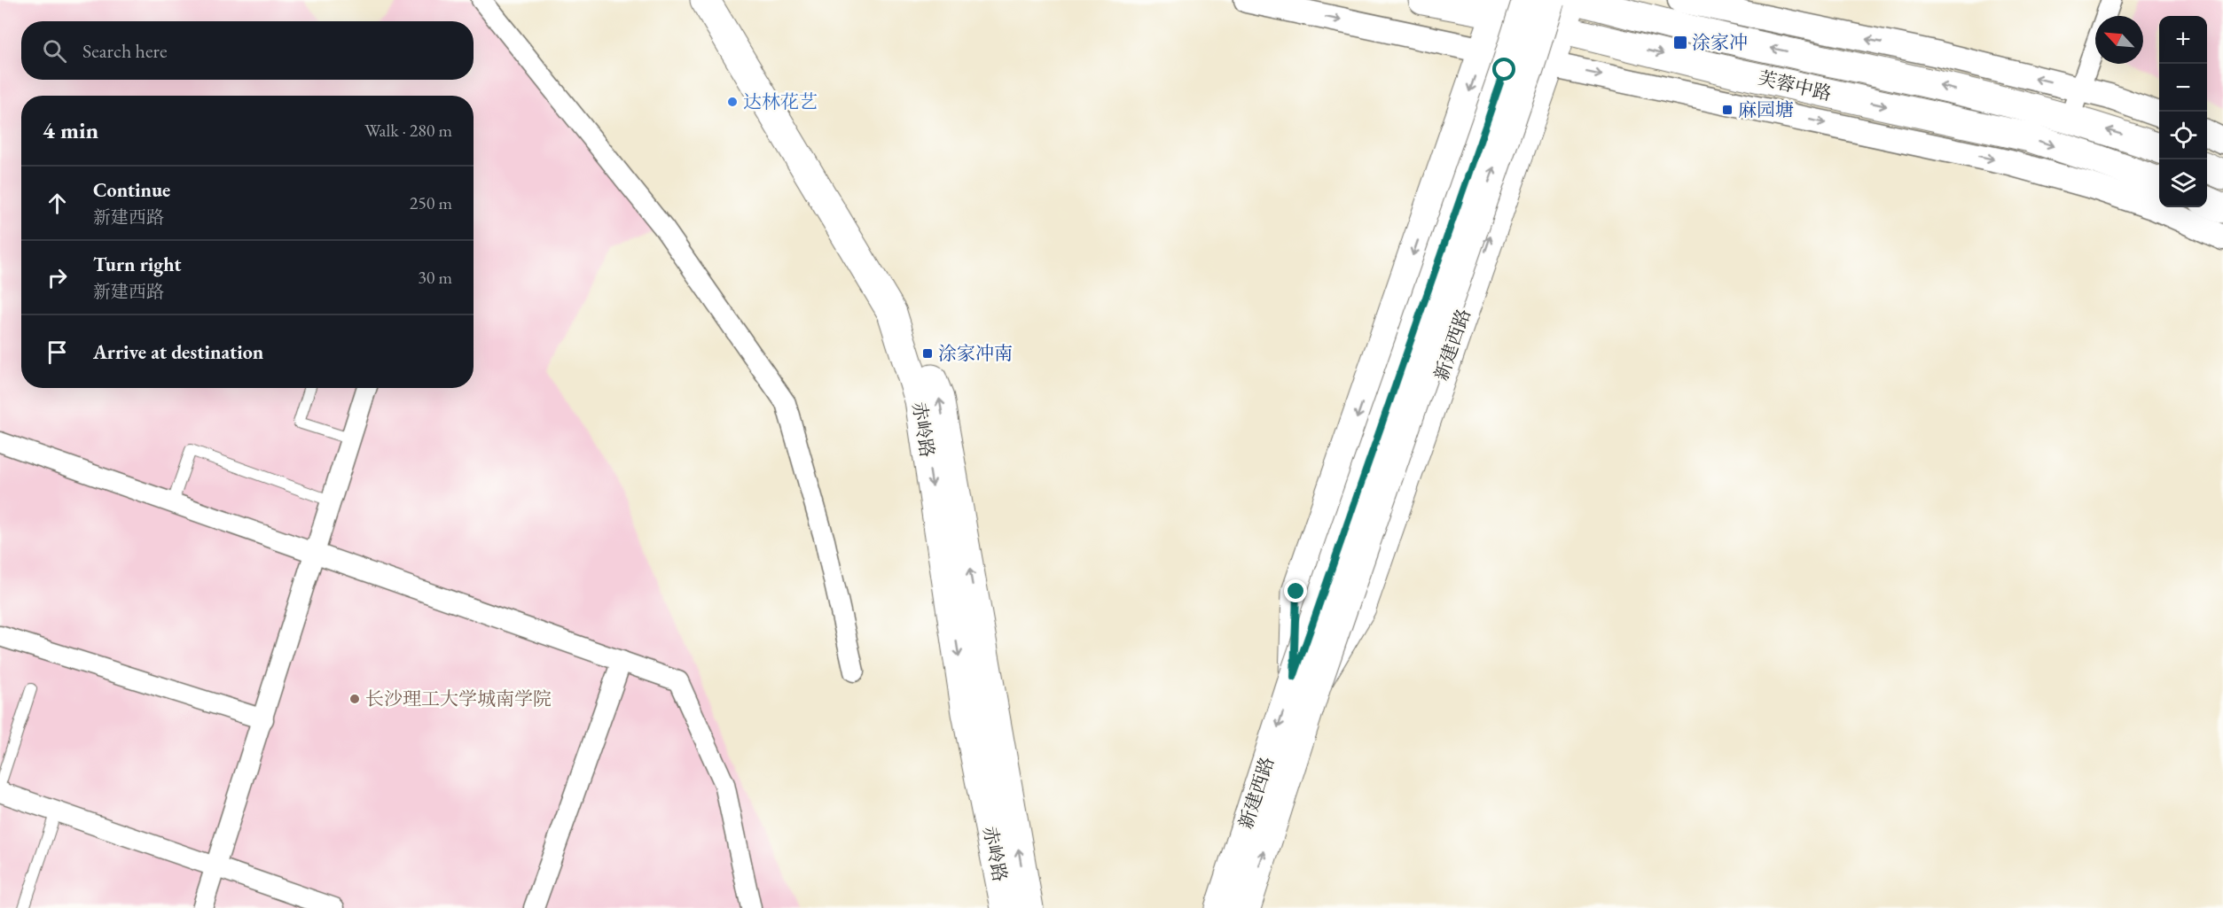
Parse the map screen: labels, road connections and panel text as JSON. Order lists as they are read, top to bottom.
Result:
{
  "streets": {
    "main road": ["芙蓉中路", "新建西路", "赤岭路"]
  },
  "crossings": [
    ["芙蓉中路", "新建西路"]
  ],
  "places": {
    "transit": ["涂家冲", "麻园塘", "涂家冲南"],
    "other": ["达林花艺", "长沙理工大学城南学院"]
  },
  "north": "top left",
  "page": {
    "map_buttons": ["+", "−"],
    "search": "Search here",
    "heading": ["4 min", "Walk · 280 m"],
    "list": [
      ["Continue", "新建西路", "250 m"],
      ["Turn right", "新建西路", "30 m"],
      "Arrive at destination"
    ]
  }
}
